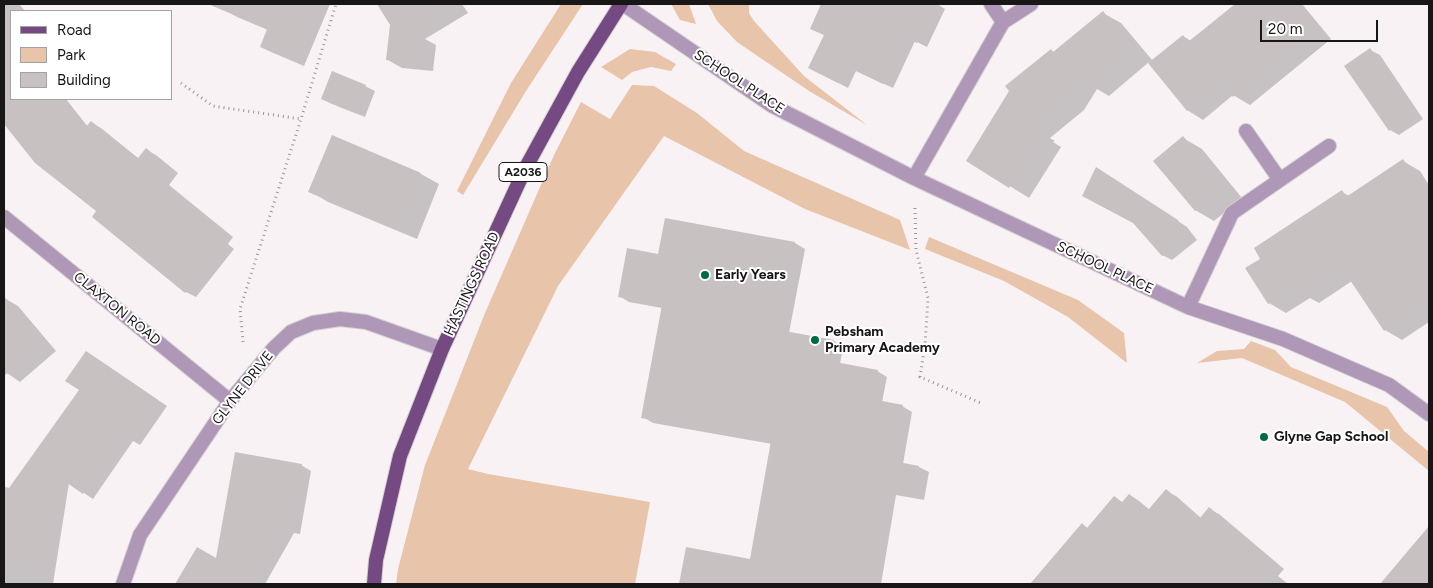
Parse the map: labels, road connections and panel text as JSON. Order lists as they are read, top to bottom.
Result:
{
  "streets": {
    "main road": ["A2036", "HASTINGS ROAD"],
    "street": ["SCHOOL PLACE", "CLAXTON ROAD", "GLYNE DRIVE"]
  },
  "crossings": [
    ["SCHOOL PLACE", "HASTINGS ROAD"],
    ["HASTINGS ROAD", "GLYNE DRIVE"],
    ["CLAXTON ROAD", "GLYNE DRIVE"]
  ],
  "places": ["Early Years", "Pebsham Primary Academy", "Glyne Gap School"],
  "legend": ["Road", "Park", "Building"],
  "scale_bar": "20 m"
}
